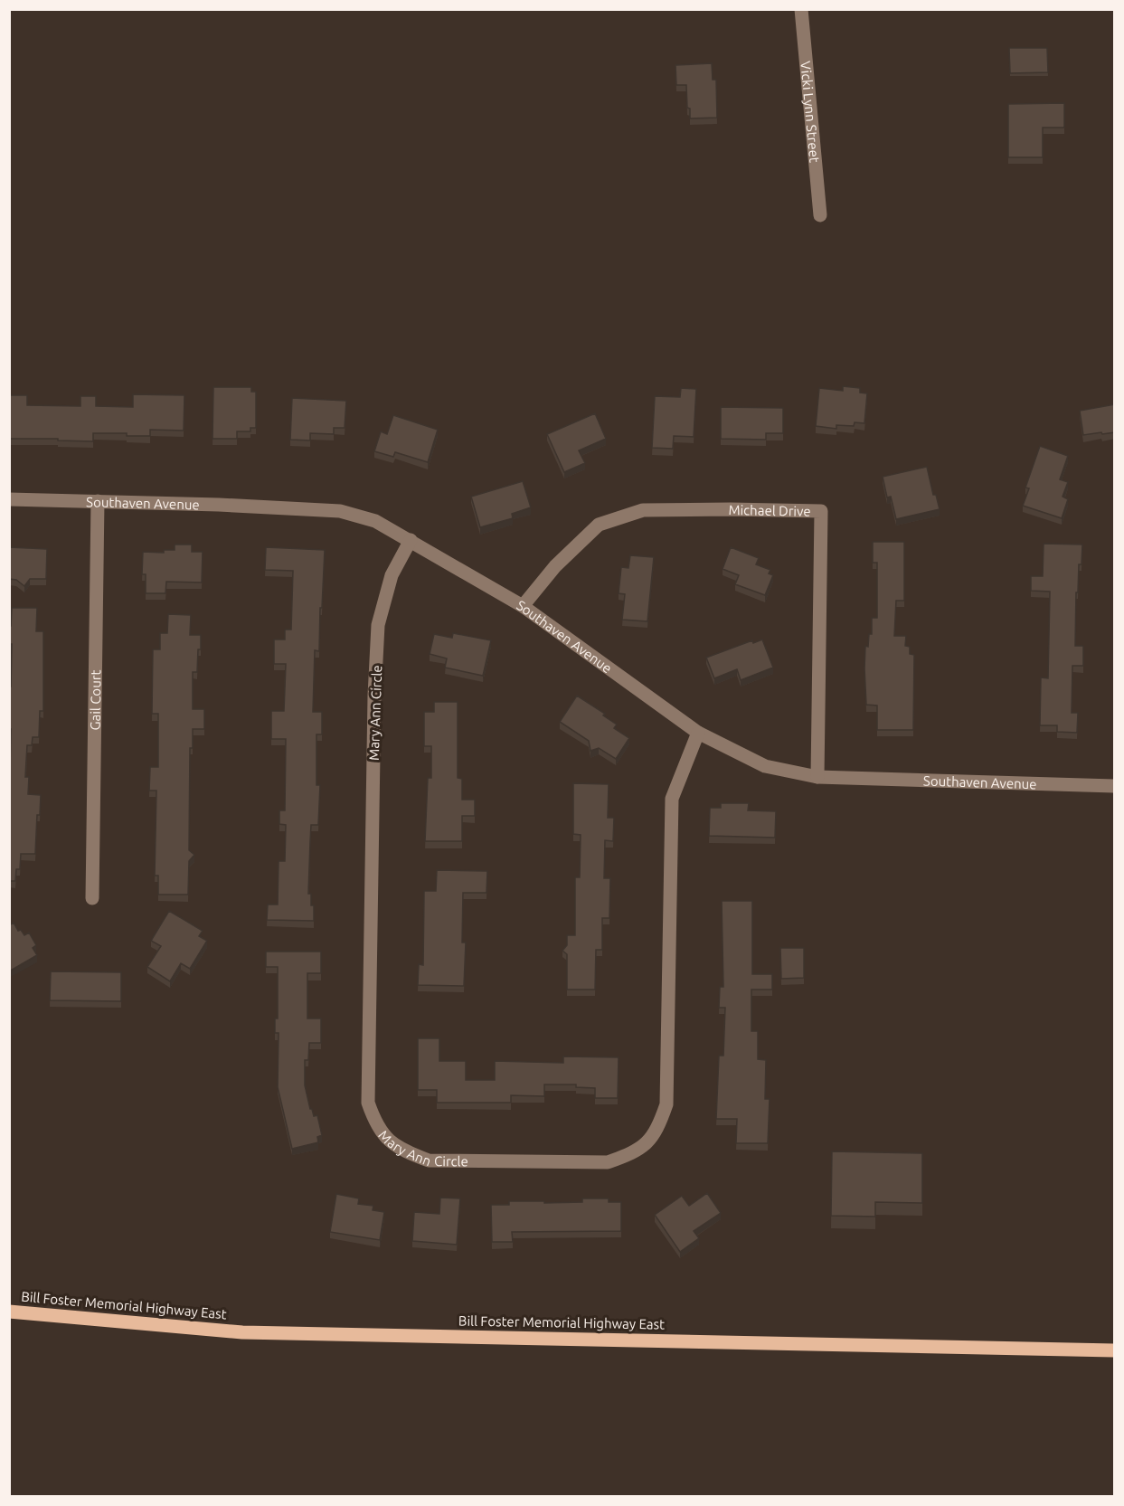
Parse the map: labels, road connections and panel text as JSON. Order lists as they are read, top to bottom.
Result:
{
  "streets": {
    "main road": ["Bill Foster Memorial Highway East"],
    "street": [
      "Vicki Lynn Street",
      "Southaven Avenue",
      "Michael Drive",
      "Gail Court",
      "Mary Ann Circle"
    ]
  },
  "crossings": [
    ["Southaven Avenue", "Michael Drive"],
    ["Southaven Avenue", "Gail Court"],
    ["Southaven Avenue", "Mary Ann Circle"]
  ]
}
